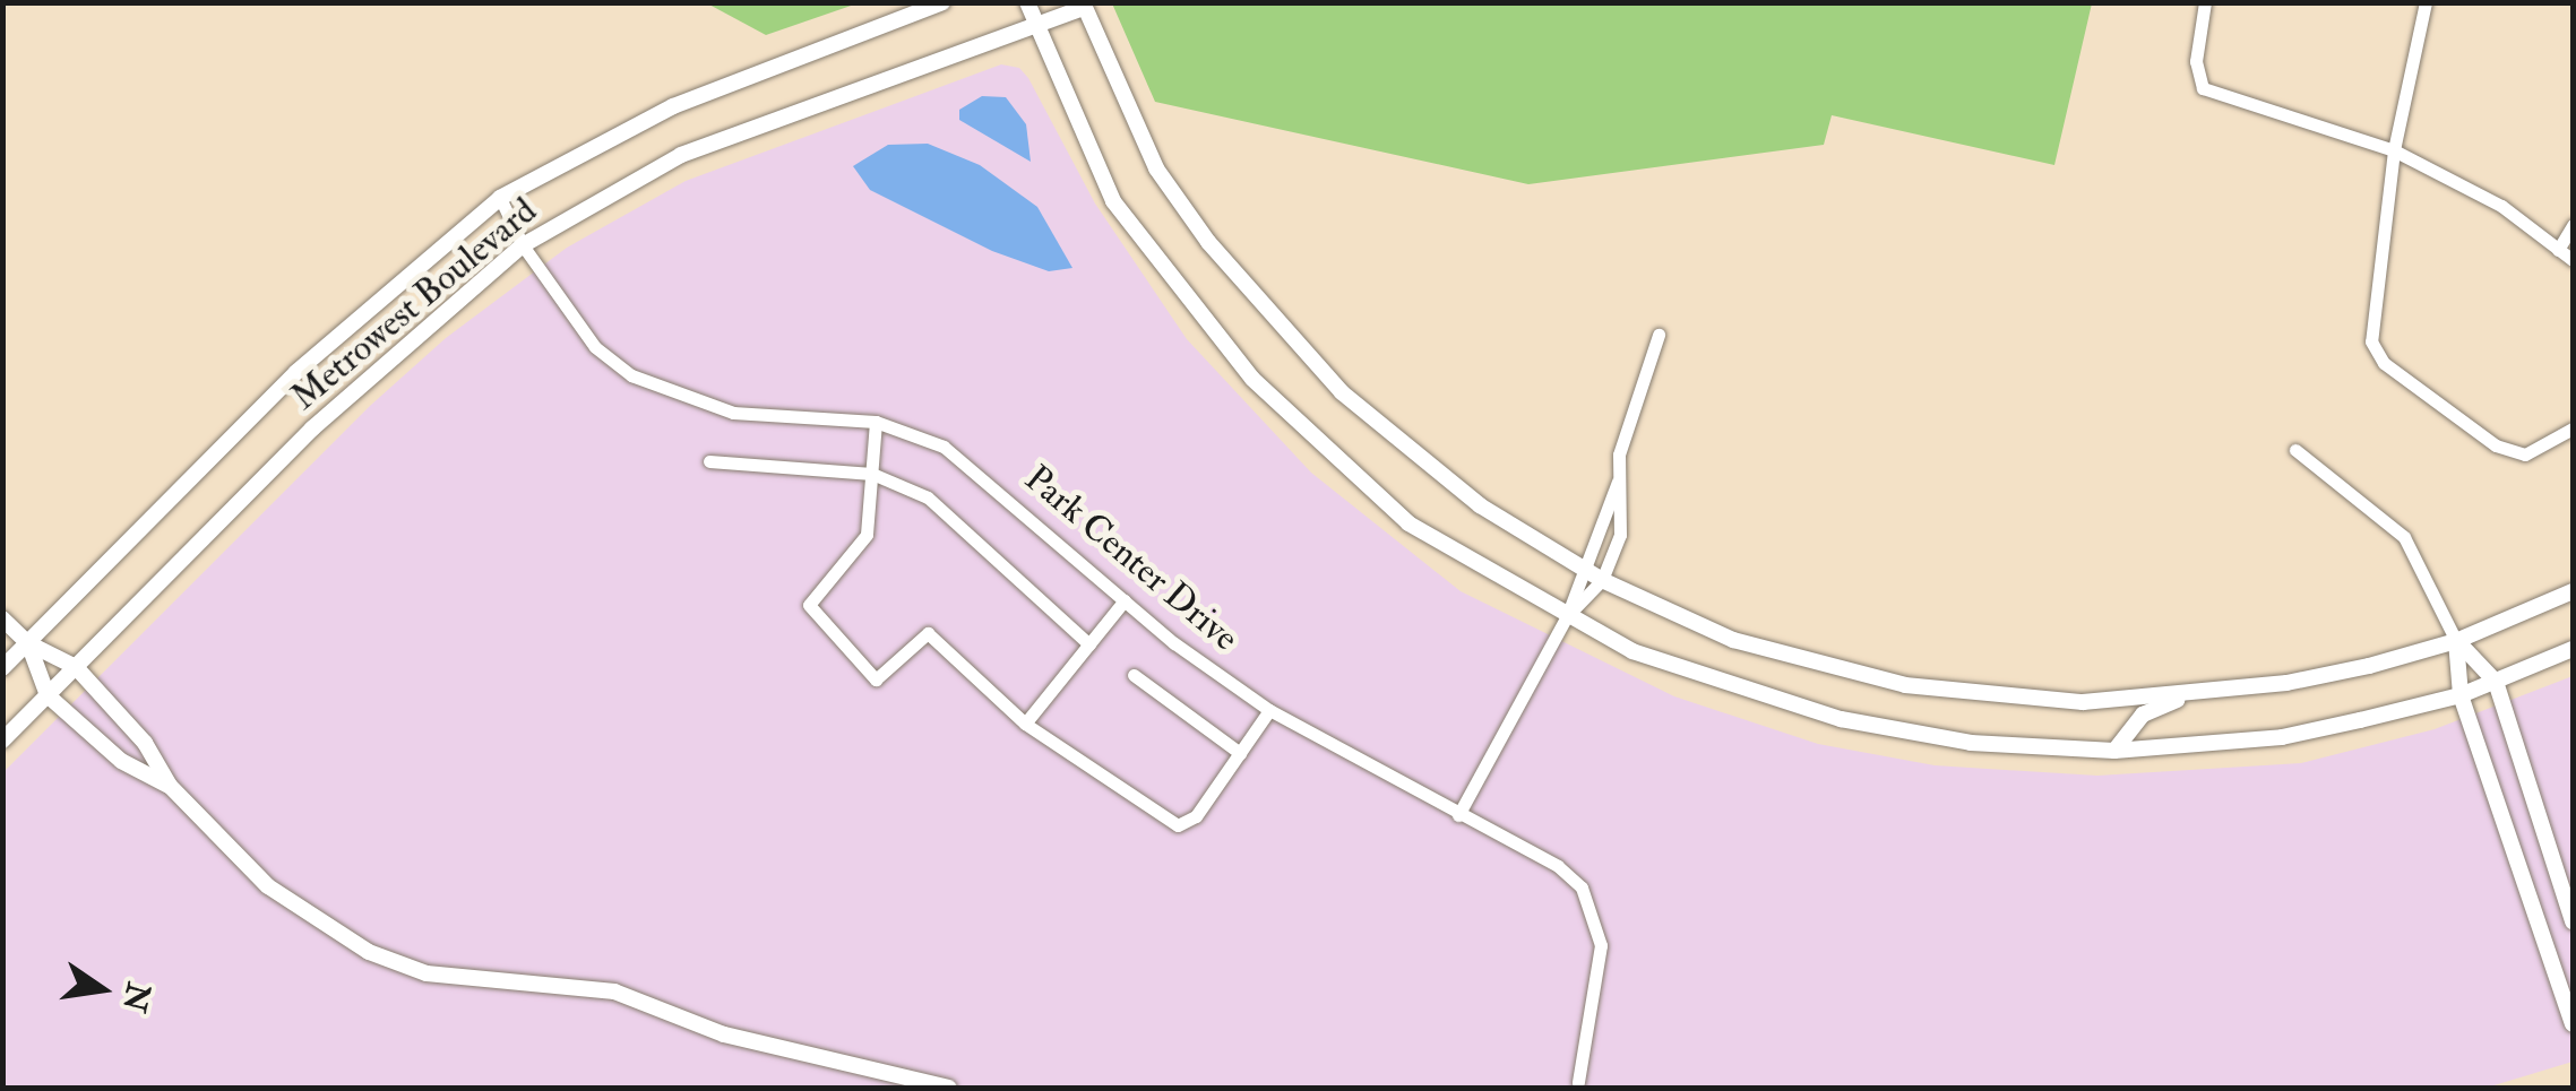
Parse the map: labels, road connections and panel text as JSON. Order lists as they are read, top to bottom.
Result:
{
  "streets": {
    "street": ["Metrowest Boulevard", "Park Center Drive"]
  },
  "crossings": [
    ["Metrowest Boulevard", "Park Center Drive"]
  ],
  "north": "right"
}
